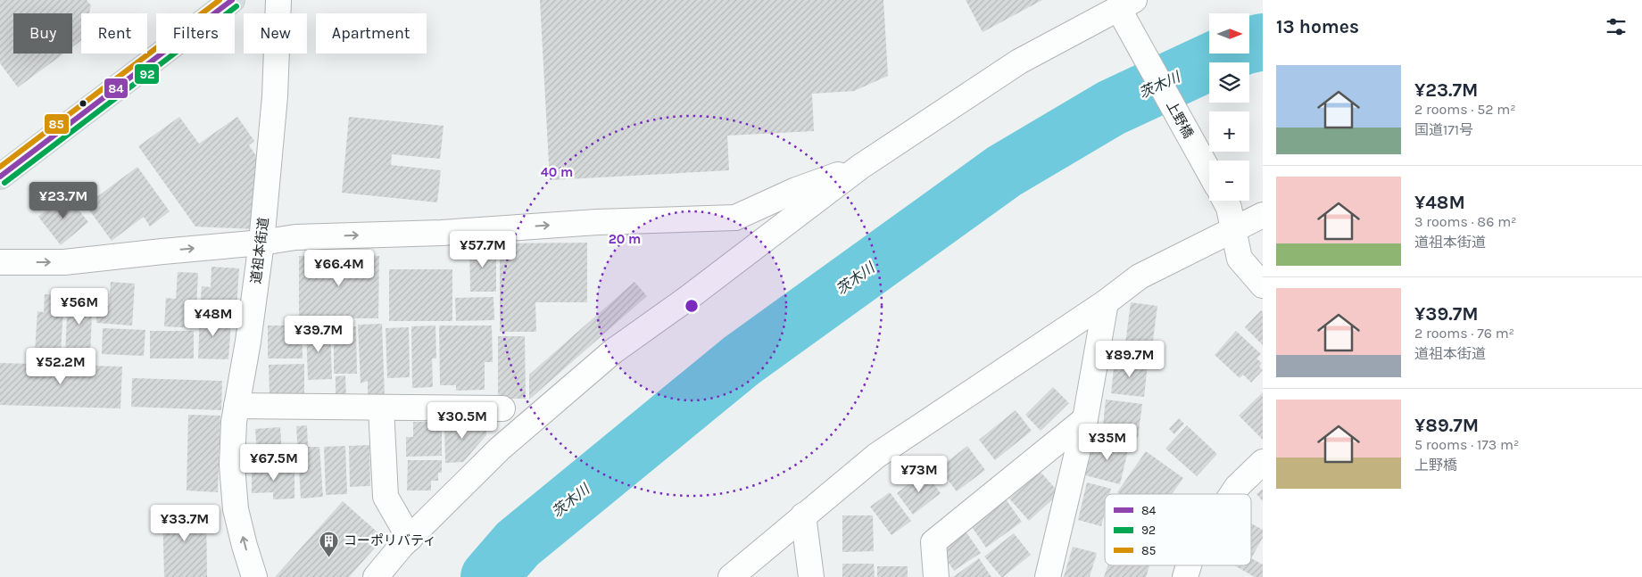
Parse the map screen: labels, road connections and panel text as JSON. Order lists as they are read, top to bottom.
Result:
{
  "streets": {
    "street": ["上野橋", "道祖本街道"]
  },
  "water": ["茨木川"],
  "places": {
    "building": ["コーポリバティ"]
  },
  "lines": ["transit line 84", "transit line 85", "transit line 92"],
  "legend": ["84", "92", "85"],
  "north": "right",
  "page": {
    "heading": "13 homes",
    "map_buttons": ["+", "−"],
    "chip": [
      "Buy",
      "Rent",
      "Filters",
      "New",
      "Apartment"
    ],
    "list": [
      {
        "name": "¥23.7M",
        "note": "2 rooms · 52 m² · 国道171号"
      },
      {
        "name": "¥48M",
        "note": "3 rooms · 86 m² · 道祖本街道"
      },
      {
        "name": "¥39.7M",
        "note": "2 rooms · 76 m² · 道祖本街道"
      },
      {
        "name": "¥89.7M",
        "note": "5 rooms · 173 m² · 上野橋"
      }
    ],
    "price": [
      "¥23.7M",
      "¥57.7M",
      "¥66.4M",
      "¥56M",
      "¥48M",
      "¥39.7M",
      "¥89.7M",
      "¥52.2M",
      "¥30.5M",
      "¥35M",
      "¥67.5M",
      "¥73M",
      "¥33.7M"
    ]
  },
  "rings": ["40 m", "20 m"]
}
